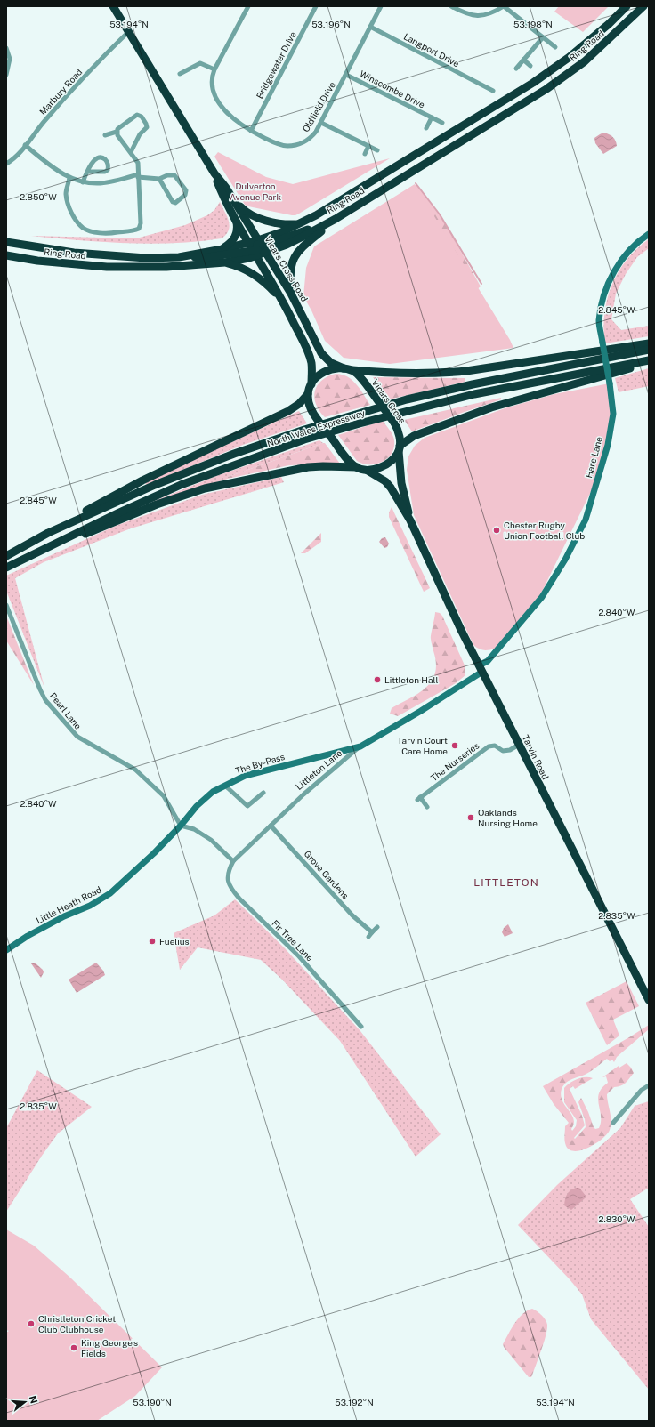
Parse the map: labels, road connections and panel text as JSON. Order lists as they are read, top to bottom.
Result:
{
  "streets": {
    "highway": [
      "Ring Road",
      "Vicars Cross Road",
      "Vicars Cross",
      "North Wales Expressway",
      "Tarvin Road"
    ],
    "street": [
      "Langport Drive",
      "Bridgewater Drive",
      "Winscombe Drive",
      "Marbury Road",
      "Oldfield Drive",
      "Hare Lane",
      "Pearl Lane",
      "The Nurseries",
      "The By-Pass",
      "Littleton Lane",
      "Grove Gardens",
      "Little Heath Road",
      "Fir Tree Lane"
    ]
  },
  "crossings": [
    ["Ring Road", "Vicars Cross Road"],
    ["Langport Drive", "Oldfield Drive"],
    ["Bridgewater Drive", "Oldfield Drive"],
    ["Winscombe Drive", "Oldfield Drive"],
    ["Marbury Road", "Vicars Cross Road"],
    ["Hare Lane", "Tarvin Road"],
    ["Hare Lane", "Littleton Lane"],
    ["Pearl Lane", "The By-Pass"],
    ["Pearl Lane", "Little Heath Road"],
    ["Tarvin Road", "The Nurseries"],
    ["Tarvin Road", "Littleton Lane"],
    ["The By-Pass", "Littleton Lane"],
    ["The By-Pass", "Little Heath Road"],
    ["Littleton Lane", "Grove Gardens"],
    ["Littleton Lane", "Fir Tree Lane"]
  ],
  "districts": ["LITTLETON"],
  "parks": ["Dulverton Avenue Park"],
  "places": [
    "Chester Rugby Union Football Club",
    "Littleton Hall",
    "Tarvin Court Care Home",
    "Oaklands Nursing Home",
    "Fuelius",
    "Christleton Cricket Club Clubhouse",
    "King George's Fields"
  ],
  "north": "right",
  "coordinates": [
    "53.194°N",
    "53.196°N",
    "53.198°N",
    "2.850°W",
    "2.845°W",
    "2.840°W",
    "2.835°W",
    "2.830°W",
    "53.190°N",
    "53.192°N"
  ]
}
